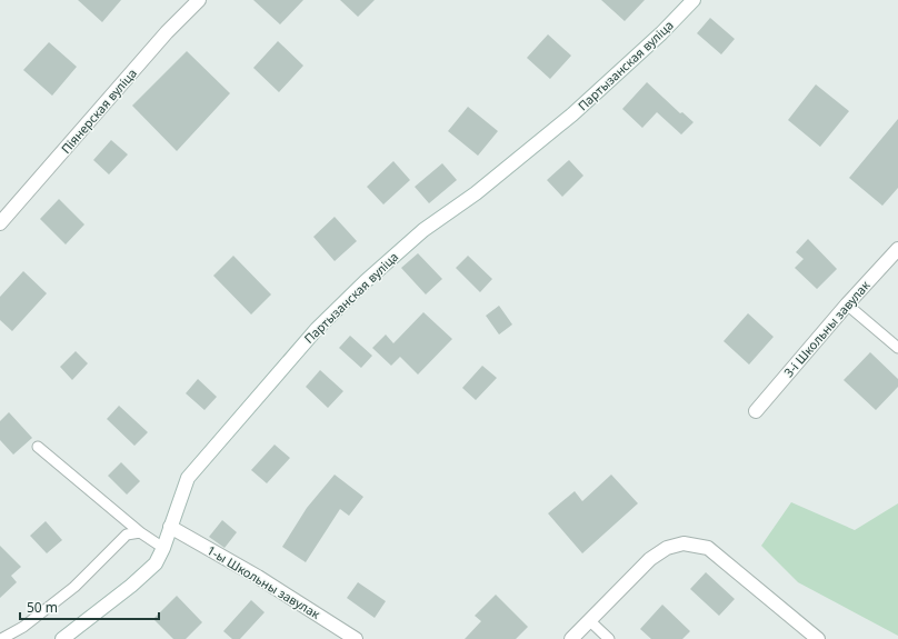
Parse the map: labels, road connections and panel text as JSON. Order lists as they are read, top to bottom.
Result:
{
  "streets": {
    "street": [
      "Партызанская вуліца",
      "Піянерская вуліца",
      "3-і Школьны завулак",
      "1-ы Школьны завулак"
    ]
  },
  "crossings": [
    ["Партызанская вуліца", "1-ы Школьны завулак"]
  ],
  "scale_bar": "50 m"
}
